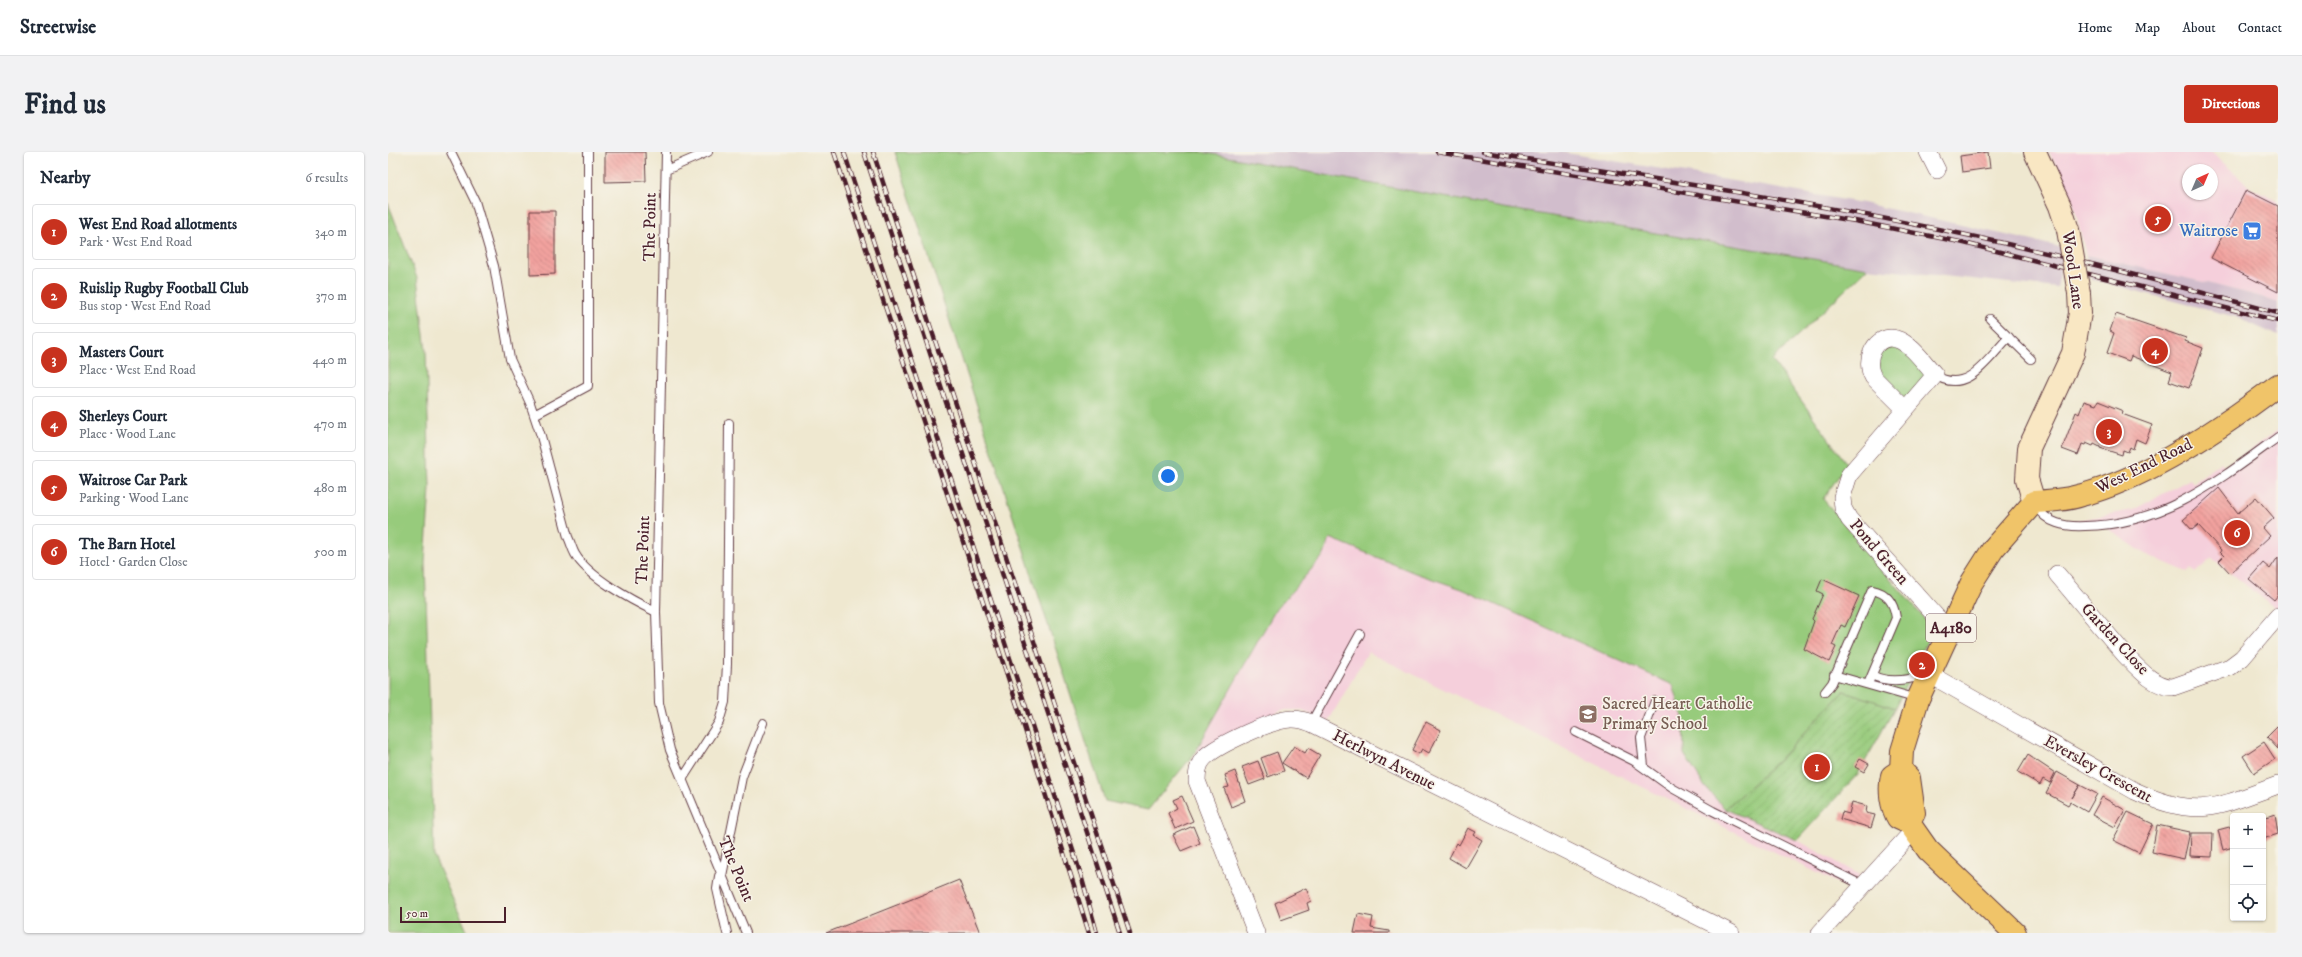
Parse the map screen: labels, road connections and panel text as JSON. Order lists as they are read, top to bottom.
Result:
{
  "streets": {
    "main road": ["West End Road", "A4180"],
    "street": [
      "Wood Lane",
      "Pond Green",
      "Garden Close",
      "Herlwyn Avenue",
      "Eversley Crescent"
    ],
    "lane": ["The Point"]
  },
  "crossings": [
    ["Wood Lane", "West End Road"],
    ["Wood Lane", "A4180"],
    ["West End Road", "A4180"],
    ["Pond Green", "A4180"],
    ["A4180", "Eversley Crescent"]
  ],
  "places": {
    "supermarket": ["Waitrose"],
    "school or university": ["Sacred Heart Catholic Primary School"]
  },
  "scale_bar": "50 m",
  "north": "top right",
  "page": {
    "header": "Streetwise",
    "nav": [
      "Home",
      "Map",
      "About",
      "Contact"
    ],
    "buttons": "Directions",
    "title": "Find us",
    "heading": ["Nearby", "6 results"],
    "list": [
      {
        "mark": "1",
        "name": "West End Road allotments",
        "note": "Park · West End Road",
        "value": "340 m"
      },
      {
        "mark": "2",
        "name": "Ruislip Rugby Football Club",
        "note": "Bus stop · West End Road",
        "value": "370 m"
      },
      {
        "mark": "3",
        "name": "Masters Court",
        "note": "Place · West End Road",
        "value": "440 m"
      },
      {
        "mark": "4",
        "name": "Sherleys Court",
        "note": "Place · Wood Lane",
        "value": "470 m"
      },
      {
        "mark": "5",
        "name": "Waitrose Car Park",
        "note": "Parking · Wood Lane",
        "value": "480 m"
      },
      {
        "mark": "6",
        "name": "The Barn Hotel",
        "note": "Hotel · Garden Close",
        "value": "500 m"
      }
    ],
    "pins": [
      "5",
      "4",
      "3",
      "6",
      "2",
      "1"
    ],
    "map_buttons": ["+", "−"],
    "scale": "50 m"
  }
}
